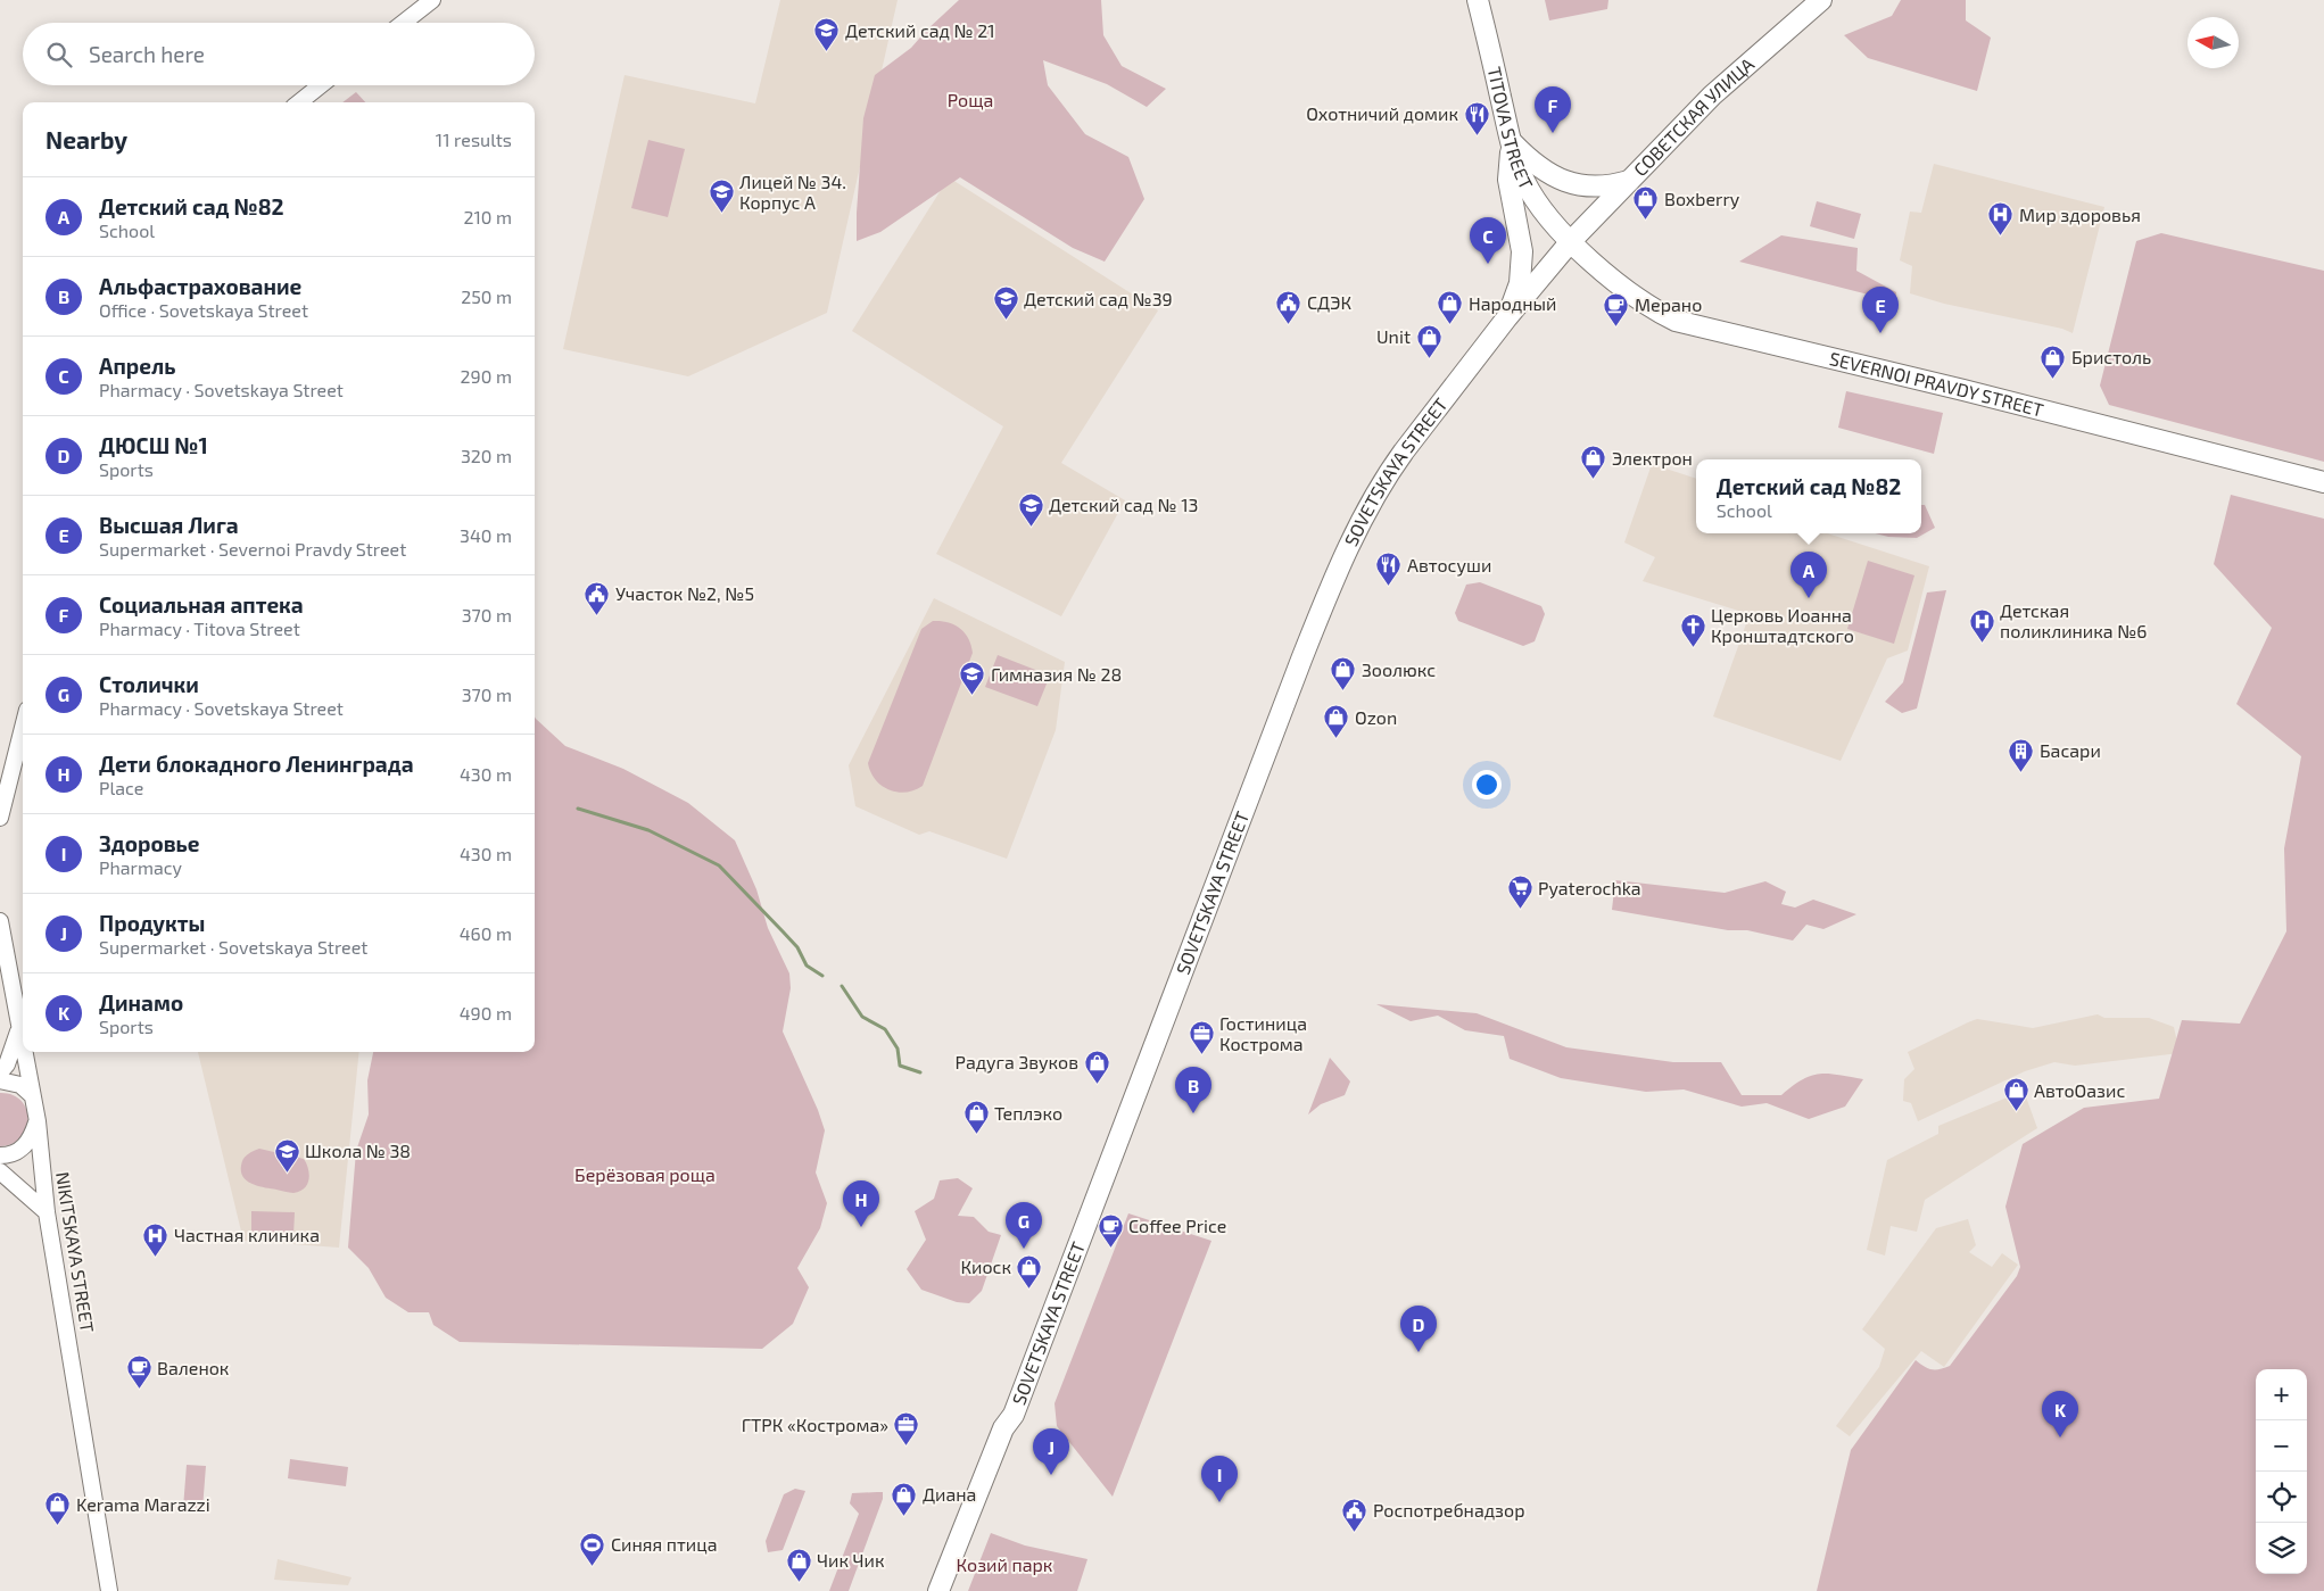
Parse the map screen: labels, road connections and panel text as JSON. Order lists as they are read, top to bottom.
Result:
{
  "streets": {
    "main road": [
      "СОВЕТСКАЯ УЛИЦА",
      "TITOVA STREET",
      "SEVERNOI PRAVDY STREET",
      "SOVETSKAYA STREET"
    ],
    "street": ["NIKITSKAYA STREET"]
  },
  "crossings": [
    ["СОВЕТСКАЯ УЛИЦА", "TITOVA STREET"],
    ["СОВЕТСКАЯ УЛИЦА", "SEVERNOI PRAVDY STREET"],
    ["СОВЕТСКАЯ УЛИЦА", "SOVETSKAYA STREET"],
    ["TITOVA STREET", "SEVERNOI PRAVDY STREET"],
    ["TITOVA STREET", "SOVETSKAYA STREET"],
    ["SEVERNOI PRAVDY STREET", "SOVETSKAYA STREET"]
  ],
  "parks": ["Роща", "Берёзовая роща", "Козий парк"],
  "places": {
    "school or university": [
      "Детский сад № 21",
      "Лицей № 34. Корпус А",
      "Детский сад №39",
      "Детский сад № 13",
      "Гимназия № 28",
      "Школа № 38"
    ],
    "restaurant": ["Охотничий домик", "Автосуши"],
    "shop": [
      "Boxberry",
      "Народный",
      "Unit",
      "Бристоль",
      "Электрон",
      "Зоолюкс",
      "Ozon",
      "Радуга Звуков",
      "АвтоОазис",
      "Теплэко",
      "Киоск",
      "Диана",
      "Kerama Marazzi",
      "Чик Чик"
    ],
    "hospital": ["Мир здоровья", "Детская поликлиника №6", "Частная клиника"],
    "public building": ["СДЭК", "Участок №2, №5", "Роспотребнадзор"],
    "cafe": ["Мерано", "Coffee Price", "Валенок"],
    "church": ["Церковь Иоанна Кронштадтского"],
    "building": ["Басари"],
    "supermarket": ["Pyaterochka"],
    "office": ["Гостиница Кострома", "ГТРК «Кострома»"],
    "sports": ["Синяя птица"]
  },
  "north": "left",
  "page": {
    "search": "Search here",
    "pins": [
      "F",
      "C",
      "E",
      "A",
      "B",
      "H",
      "G",
      "D",
      "K",
      "J",
      "I"
    ],
    "heading": ["Nearby", "11 results"],
    "list": [
      {
        "mark": "A",
        "name": "Детский сад №82",
        "note": "School",
        "value": "210 m"
      },
      {
        "mark": "B",
        "name": "Альфастрахование",
        "note": "Office · Sovetskaya Street",
        "value": "250 m"
      },
      {
        "mark": "C",
        "name": "Апрель",
        "note": "Pharmacy · Sovetskaya Street",
        "value": "290 m"
      },
      {
        "mark": "D",
        "name": "ДЮСШ №1",
        "note": "Sports",
        "value": "320 m"
      },
      {
        "mark": "E",
        "name": "Высшая Лига",
        "note": "Supermarket · Severnoi Pravdy Street",
        "value": "340 m"
      },
      {
        "mark": "F",
        "name": "Социальная аптека",
        "note": "Pharmacy · Titova Street",
        "value": "370 m"
      },
      {
        "mark": "G",
        "name": "Столички",
        "note": "Pharmacy · Sovetskaya Street",
        "value": "370 m"
      },
      {
        "mark": "H",
        "name": "Дети блокадного Ленинграда",
        "note": "Place",
        "value": "430 m"
      },
      {
        "mark": "I",
        "name": "Здоровье",
        "note": "Pharmacy",
        "value": "430 m"
      },
      {
        "mark": "J",
        "name": "Продукты",
        "note": "Supermarket · Sovetskaya Street",
        "value": "460 m"
      },
      {
        "mark": "K",
        "name": "Динамо",
        "note": "Sports",
        "value": "490 m"
      }
    ],
    "popup": ["Детский сад №82", "School"],
    "map_buttons": ["+", "−"]
  }
}
